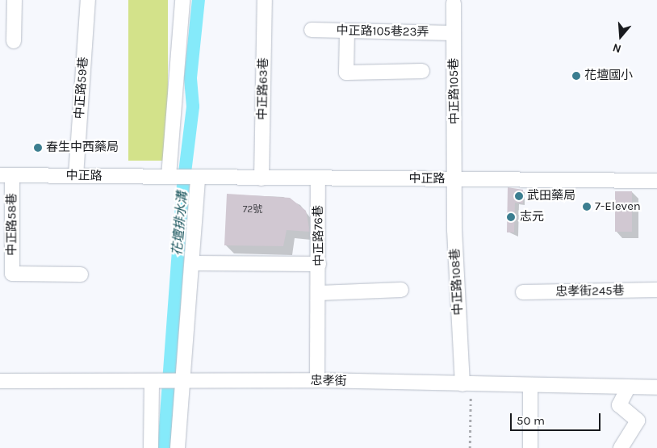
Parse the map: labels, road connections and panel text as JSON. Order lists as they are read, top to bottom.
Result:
{
  "streets": {
    "street": [
      "中正路105巷23弄",
      "中正路59巷",
      "中正路63巷",
      "中正路105巷",
      "中正路",
      "中正路58巷",
      "中正路76巷",
      "中正路108巷",
      "忠孝街245巷",
      "忠孝街"
    ]
  },
  "crossings": [
    ["中正路105巷23弄", "中正路105巷"],
    ["中正路59巷", "中正路"],
    ["中正路63巷", "中正路"],
    ["中正路105巷", "中正路"],
    ["中正路105巷", "中正路108巷"],
    ["中正路", "中正路58巷"],
    ["中正路", "中正路76巷"],
    ["中正路", "中正路108巷"],
    ["中正路76巷", "忠孝街"],
    ["中正路108巷", "忠孝街"]
  ],
  "water": ["花壇排水溝"],
  "places": [
    "花壇國小",
    "春生中西藥局",
    "武田藥局",
    "7-Eleven",
    "志元"
  ],
  "house_numbers": ["72號"],
  "scale_bar": "50 m",
  "north": "bottom"
}
